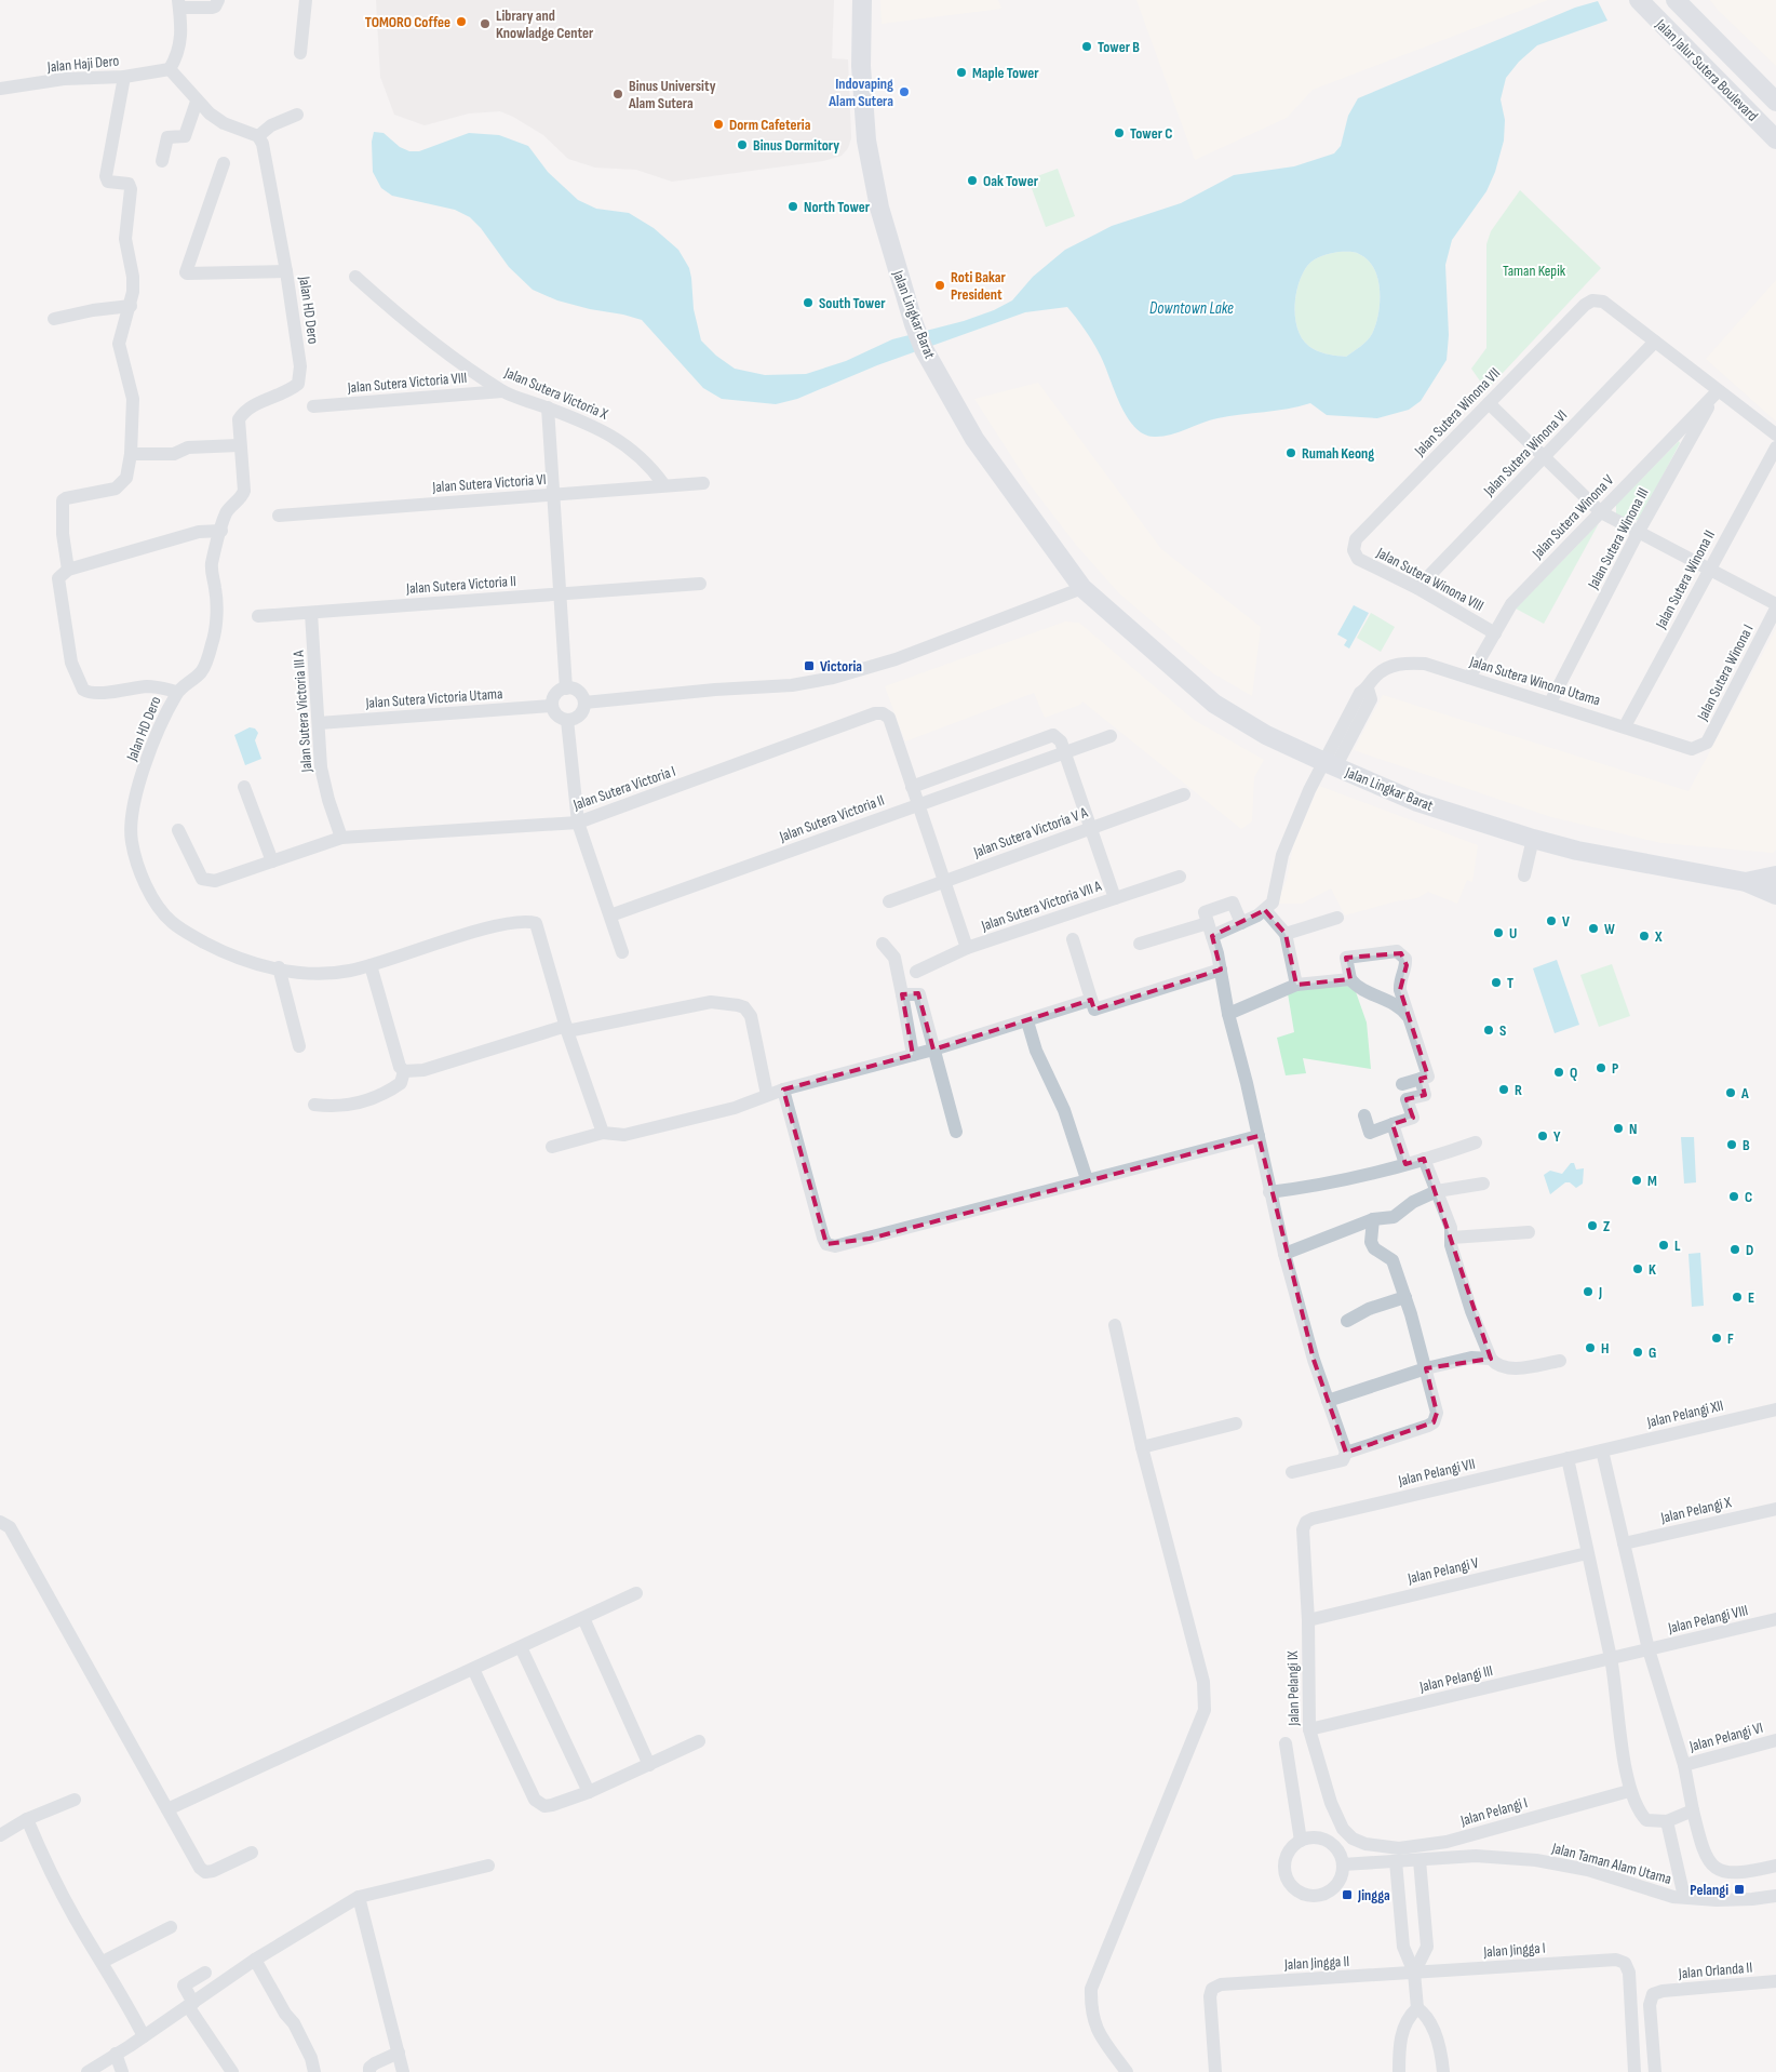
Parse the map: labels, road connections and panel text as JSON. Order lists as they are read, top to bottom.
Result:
{
  "streets": {
    "street": [
      "Jalan Haji Dero",
      "Jalan Jalur Sutera Boulevard",
      "Jalan HD Dero",
      "Jalan Lingkar Barat",
      "Jalan Sutera Victoria VIII",
      "Jalan Sutera Victoria X",
      "Jalan Sutera Winona VII",
      "Jalan Sutera Winona VI",
      "Jalan Sutera Victoria VI",
      "Jalan Sutera Winona V",
      "Jalan Sutera Winona III",
      "Jalan Sutera Winona VIII",
      "Jalan Sutera Winona II",
      "Jalan Sutera Victoria II",
      "Jalan Sutera Winona I",
      "Jalan Sutera Winona Utama",
      "Jalan Sutera Victoria Utama",
      "Jalan Sutera Victoria III A",
      "Jalan Sutera Victoria I",
      "Jalan Sutera Victoria V A",
      "Jalan Sutera Victoria VII A",
      "Jalan Pelangi XII",
      "Jalan Pelangi VII",
      "Jalan Pelangi X",
      "Jalan Pelangi V",
      "Jalan Pelangi VIII",
      "Jalan Pelangi III",
      "Jalan Pelangi IX",
      "Jalan Pelangi VI",
      "Jalan Pelangi I",
      "Jalan Taman Alam Utama",
      "Jalan Jingga I",
      "Jalan Jingga II",
      "Jalan Orlanda II"
    ]
  },
  "crossings": [
    ["Jalan Lingkar Barat", "Jalan Sutera Winona Utama"],
    ["Jalan Sutera Victoria VIII", "Jalan Sutera Victoria X"],
    ["Jalan Sutera Victoria X", "Jalan Sutera Victoria VI"],
    ["Jalan Sutera Winona VII", "Jalan Sutera Winona VI"],
    ["Jalan Sutera Winona VII", "Jalan Sutera Winona VIII"],
    ["Jalan Sutera Winona VI", "Jalan Sutera Winona VIII"],
    ["Jalan Sutera Winona V", "Jalan Sutera Winona III"],
    ["Jalan Sutera Winona V", "Jalan Sutera Winona VIII"],
    ["Jalan Sutera Winona V", "Jalan Sutera Winona Utama"],
    ["Jalan Sutera Winona III", "Jalan Sutera Winona Utama"],
    ["Jalan Sutera Winona II", "Jalan Sutera Winona Utama"],
    ["Jalan Sutera Victoria II", "Jalan Sutera Victoria III A"],
    ["Jalan Sutera Winona I", "Jalan Sutera Winona Utama"],
    ["Jalan Sutera Victoria Utama", "Jalan Sutera Victoria III A"],
    ["Jalan Sutera Victoria III A", "Jalan Sutera Victoria I"],
    ["Jalan Pelangi XII", "Jalan Pelangi VII"],
    ["Jalan Pelangi VII", "Jalan Pelangi IX"],
    ["Jalan Pelangi V", "Jalan Pelangi IX"],
    ["Jalan Pelangi VIII", "Jalan Pelangi III"],
    ["Jalan Pelangi III", "Jalan Pelangi IX"],
    ["Jalan Pelangi IX", "Jalan Pelangi I"],
    ["Jalan Jingga I", "Jalan Jingga II"]
  ],
  "water": ["Downtown Lake"],
  "parks": ["Taman Kepik"],
  "places": {
    "other": [
      "TOMORO Coffee",
      "Library and Knowladge Center",
      "Tower B",
      "Maple Tower",
      "Indovaping Alam Sutera",
      "Binus University Alam Sutera",
      "Dorm Cafeteria",
      "Tower C",
      "Binus Dormitory",
      "Oak Tower",
      "North Tower",
      "Roti Bakar President",
      "South Tower",
      "Rumah Keong",
      "V",
      "W",
      "U",
      "X",
      "T",
      "S",
      "P",
      "Q",
      "R",
      "A",
      "N",
      "Y",
      "B",
      "M",
      "C",
      "Z",
      "L",
      "D",
      "K",
      "J",
      "E",
      "F",
      "H",
      "G"
    ],
    "transit": ["Victoria", "Pelangi", "Jingga"]
  }
}
